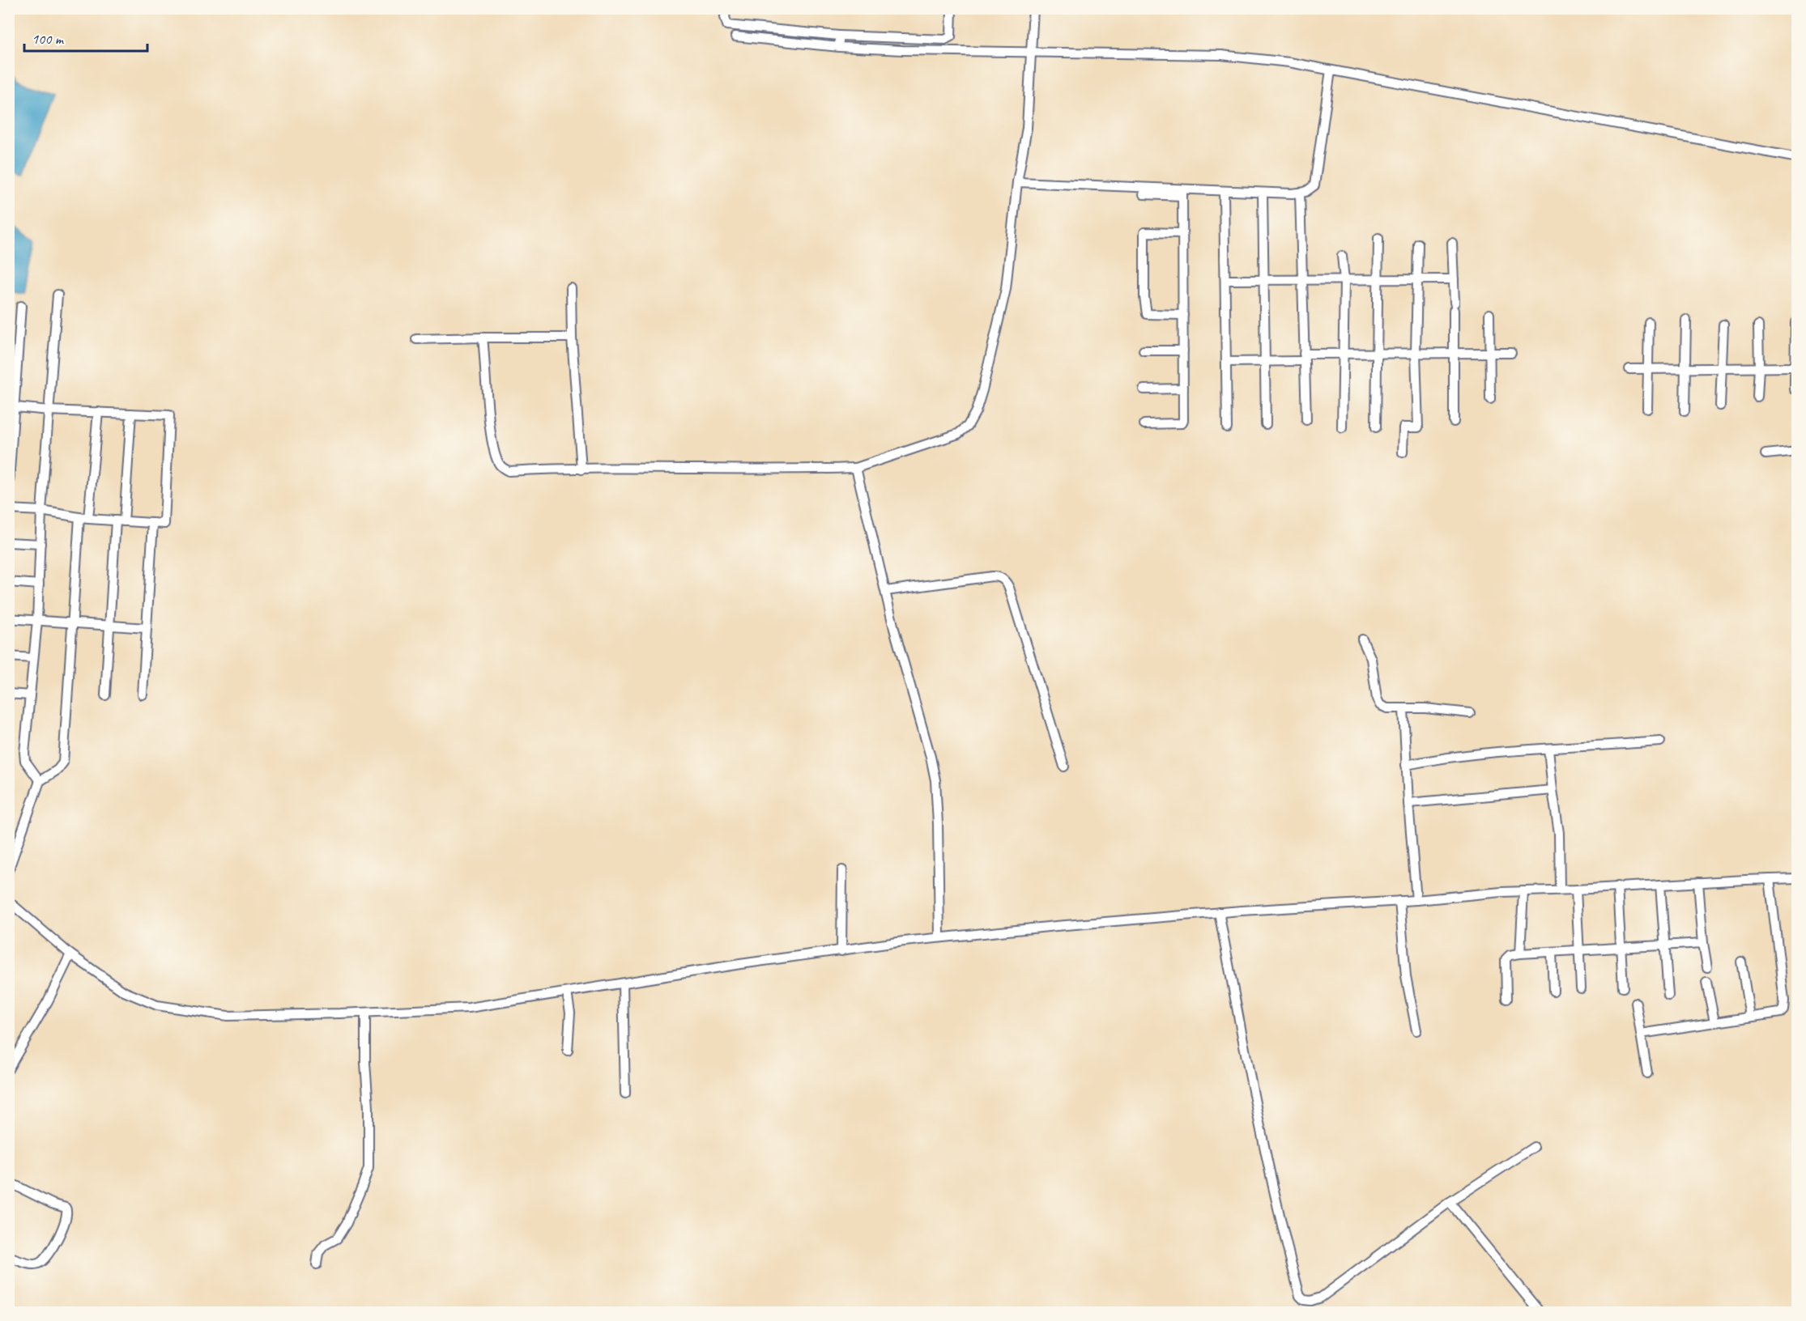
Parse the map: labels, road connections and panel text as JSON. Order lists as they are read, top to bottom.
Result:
{
  "scale_bar": "100 m"
}
